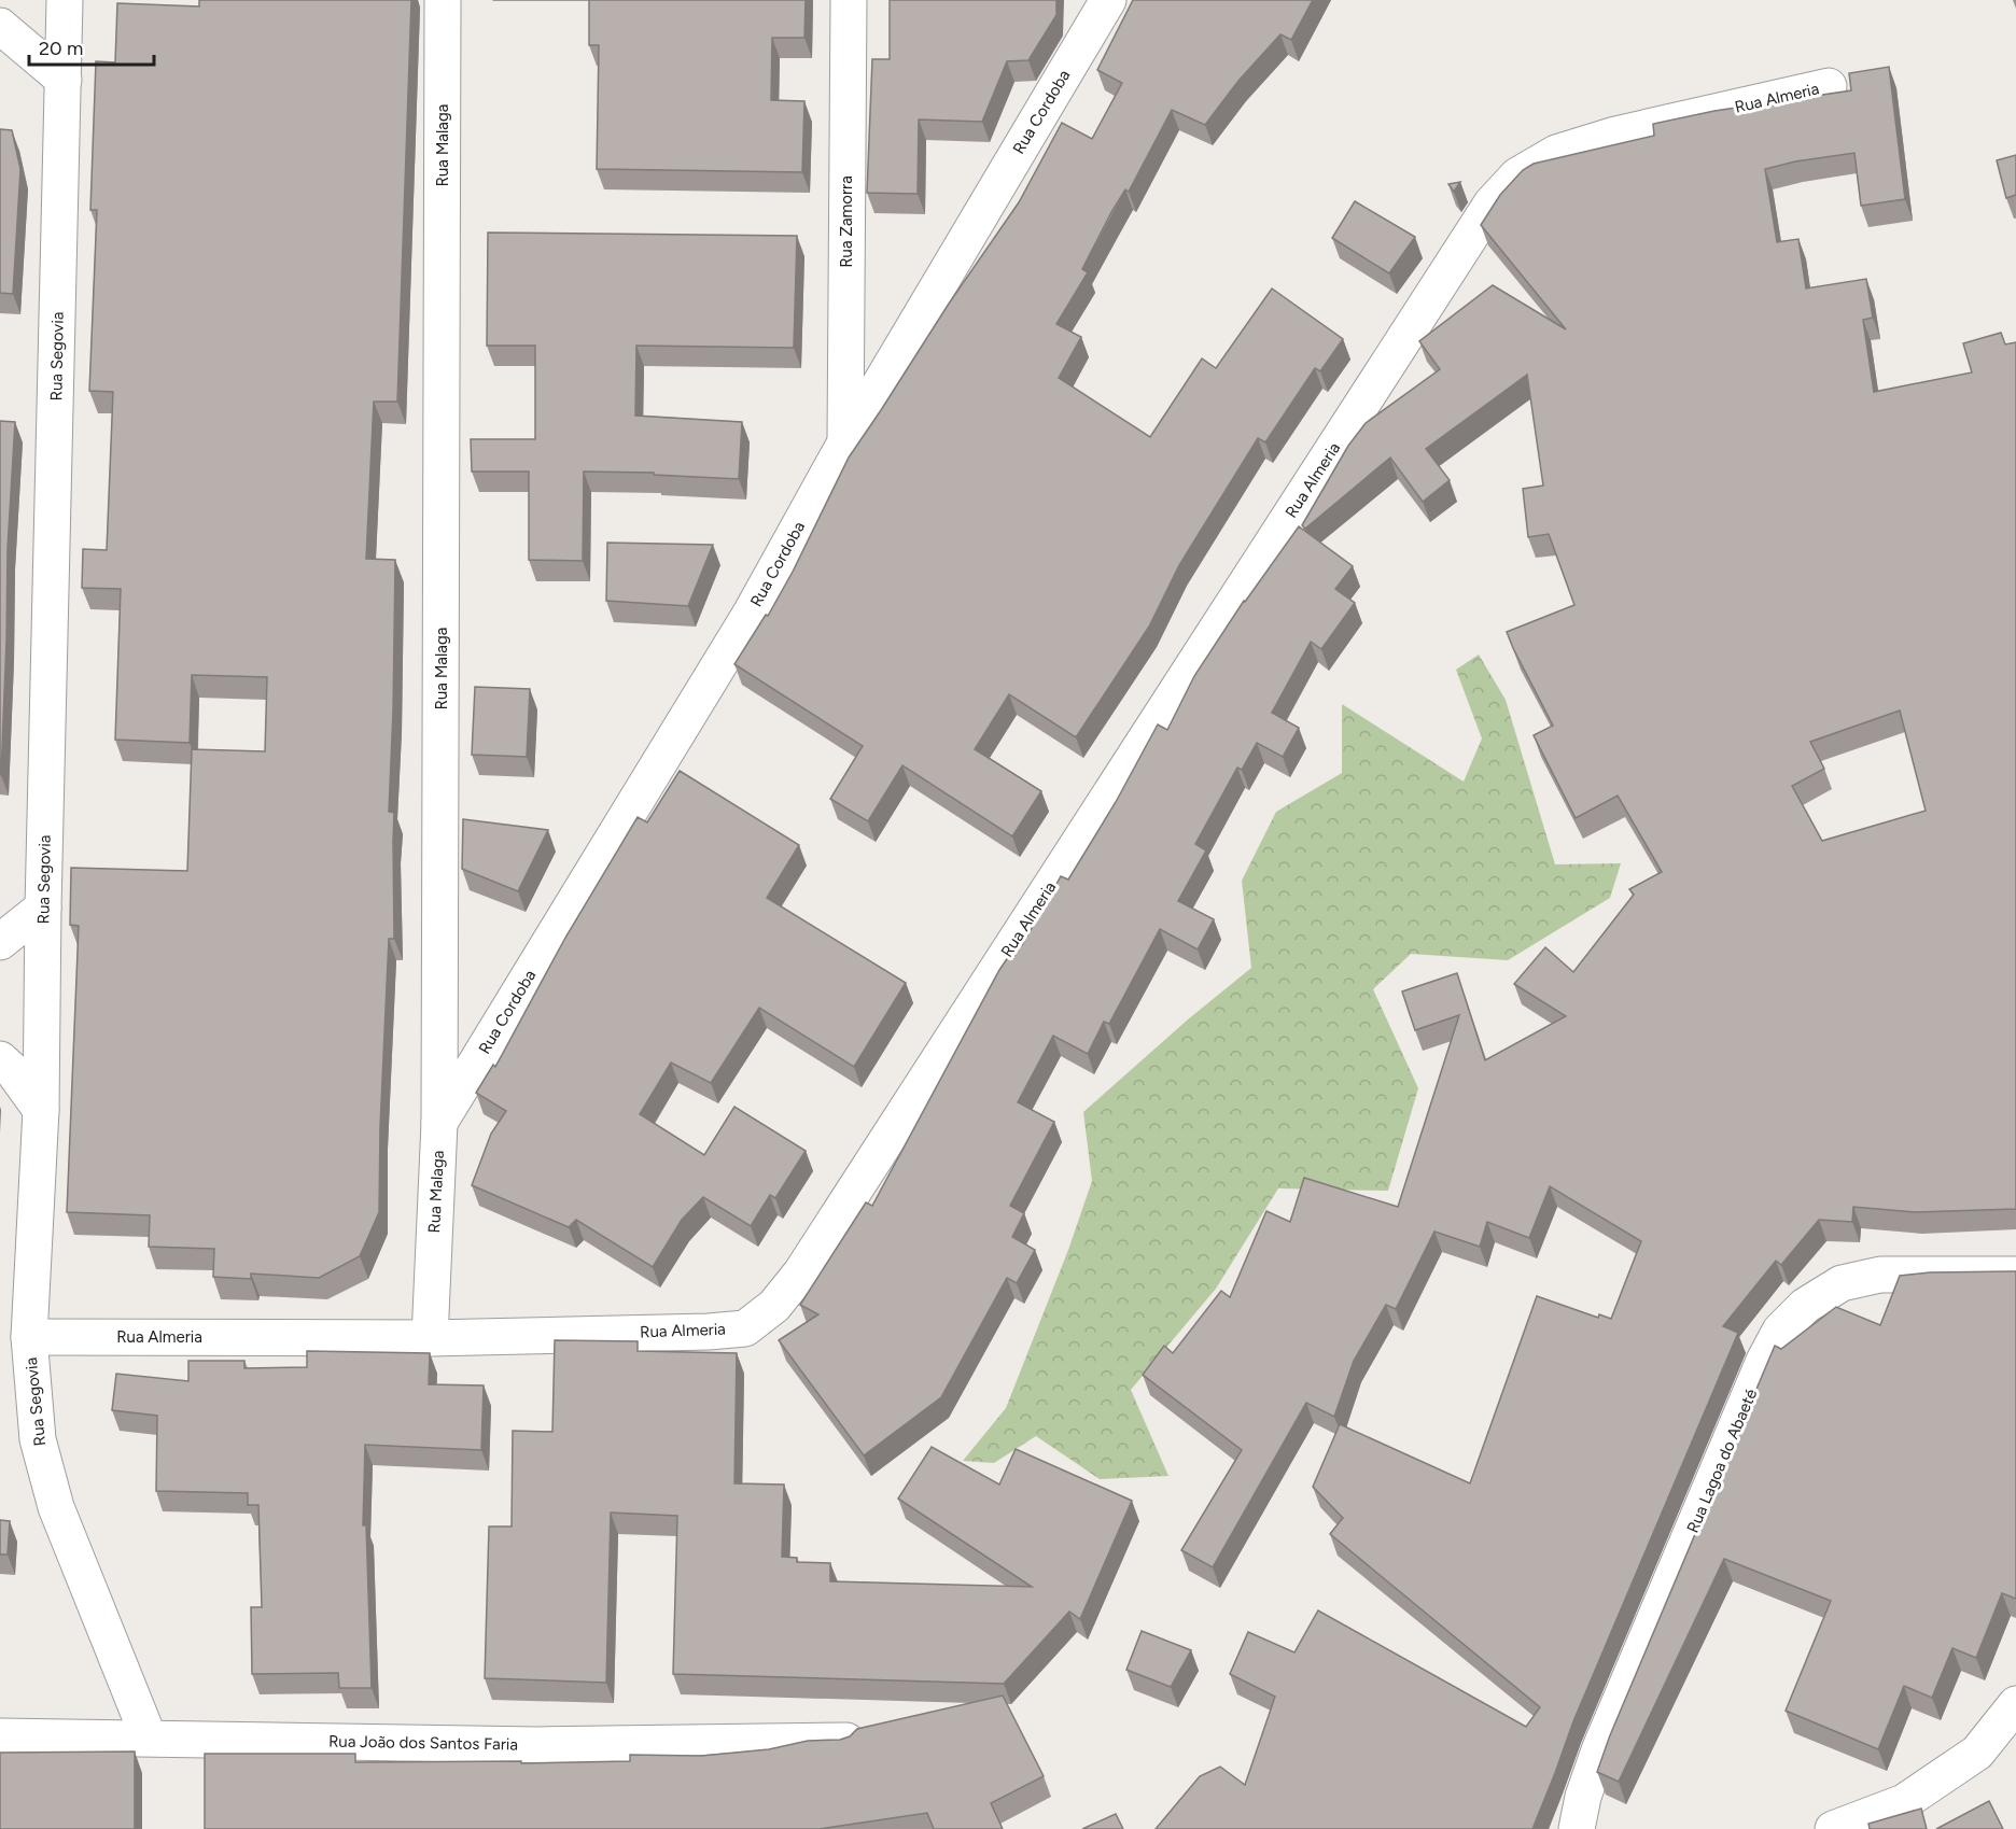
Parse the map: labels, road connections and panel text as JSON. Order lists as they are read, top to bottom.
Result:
{
  "streets": {
    "street": [
      "Rua Almeria",
      "Rua Cordoba",
      "Rua Malaga",
      "Rua Zamorra",
      "Rua Segovia",
      "Rua Lagoa do Abaeté",
      "Rua João dos Santos Faria"
    ]
  },
  "crossings": [
    ["Rua Almeria", "Rua Malaga"],
    ["Rua Almeria", "Rua Segovia"],
    ["Rua Cordoba", "Rua Malaga"],
    ["Rua Cordoba", "Rua Zamorra"],
    ["Rua Segovia", "Rua João dos Santos Faria"]
  ],
  "scale_bar": "20 m"
}
